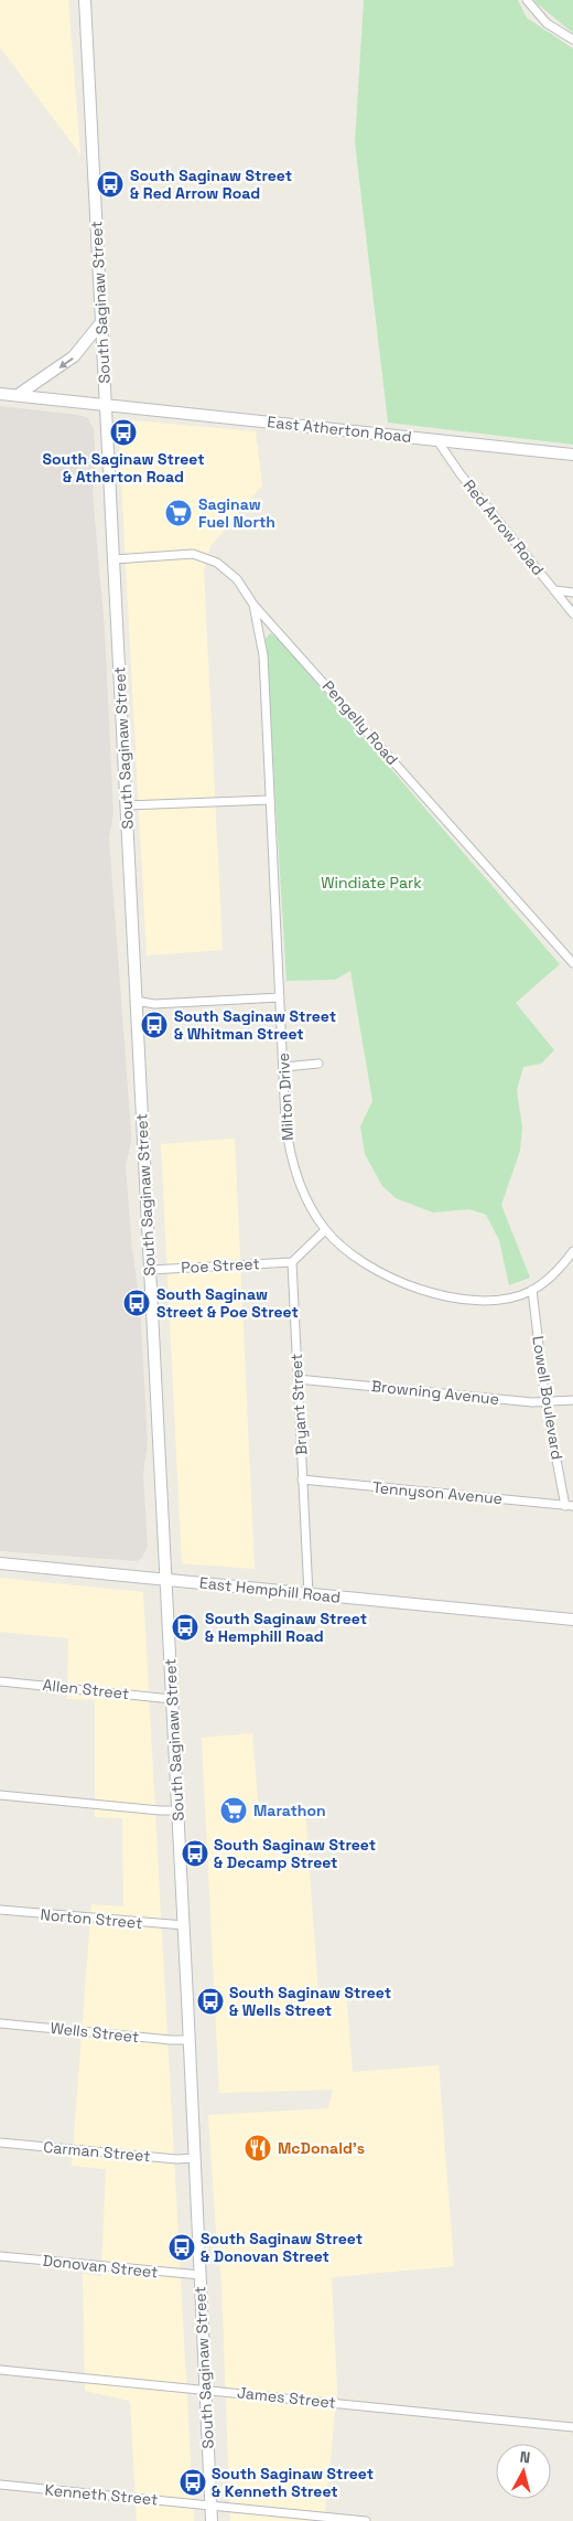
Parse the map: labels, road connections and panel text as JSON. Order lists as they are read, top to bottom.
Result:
{
  "streets": {
    "main road": ["South Saginaw Street", "East Atherton Road", "East Hemphill Road"],
    "street": [
      "Red Arrow Road",
      "Pengelly Road",
      "Milton Drive",
      "Poe Street",
      "Browning Avenue",
      "Lowell Boulevard",
      "Bryant Street",
      "Tennyson Avenue",
      "Allen Street",
      "Norton Street",
      "Wells Street",
      "Carman Street",
      "Donovan Street",
      "James Street",
      "Kenneth Street"
    ]
  },
  "crossings": [
    ["South Saginaw Street", "East Atherton Road"],
    ["South Saginaw Street", "Pengelly Road"],
    ["South Saginaw Street", "Poe Street"],
    ["South Saginaw Street", "East Hemphill Road"],
    ["South Saginaw Street", "Allen Street"],
    ["South Saginaw Street", "Norton Street"],
    ["South Saginaw Street", "Wells Street"],
    ["South Saginaw Street", "Carman Street"],
    ["South Saginaw Street", "Donovan Street"],
    ["South Saginaw Street", "James Street"],
    ["South Saginaw Street", "Kenneth Street"],
    ["East Atherton Road", "Red Arrow Road"],
    ["Pengelly Road", "Milton Drive"],
    ["Milton Drive", "Lowell Boulevard"],
    ["Poe Street", "Bryant Street"],
    ["Browning Avenue", "Lowell Boulevard"],
    ["Browning Avenue", "Bryant Street"],
    ["Lowell Boulevard", "Tennyson Avenue"],
    ["Bryant Street", "Tennyson Avenue"],
    ["Bryant Street", "East Hemphill Road"]
  ],
  "parks": ["Windiate Park"],
  "places": {
    "bus stop": [
      "South Saginaw Street & Red Arrow Road",
      "South Saginaw Street & Atherton Road",
      "South Saginaw Street & Whitman Street",
      "South Saginaw Street & Poe Street",
      "South Saginaw Street & Hemphill Road",
      "South Saginaw Street & Decamp Street",
      "South Saginaw Street & Wells Street",
      "South Saginaw Street & Donovan Street",
      "South Saginaw Street & Kenneth Street"
    ],
    "supermarket": ["Saginaw Fuel North", "Marathon"],
    "restaurant": ["McDonald's"]
  },
  "north": "top"
}
